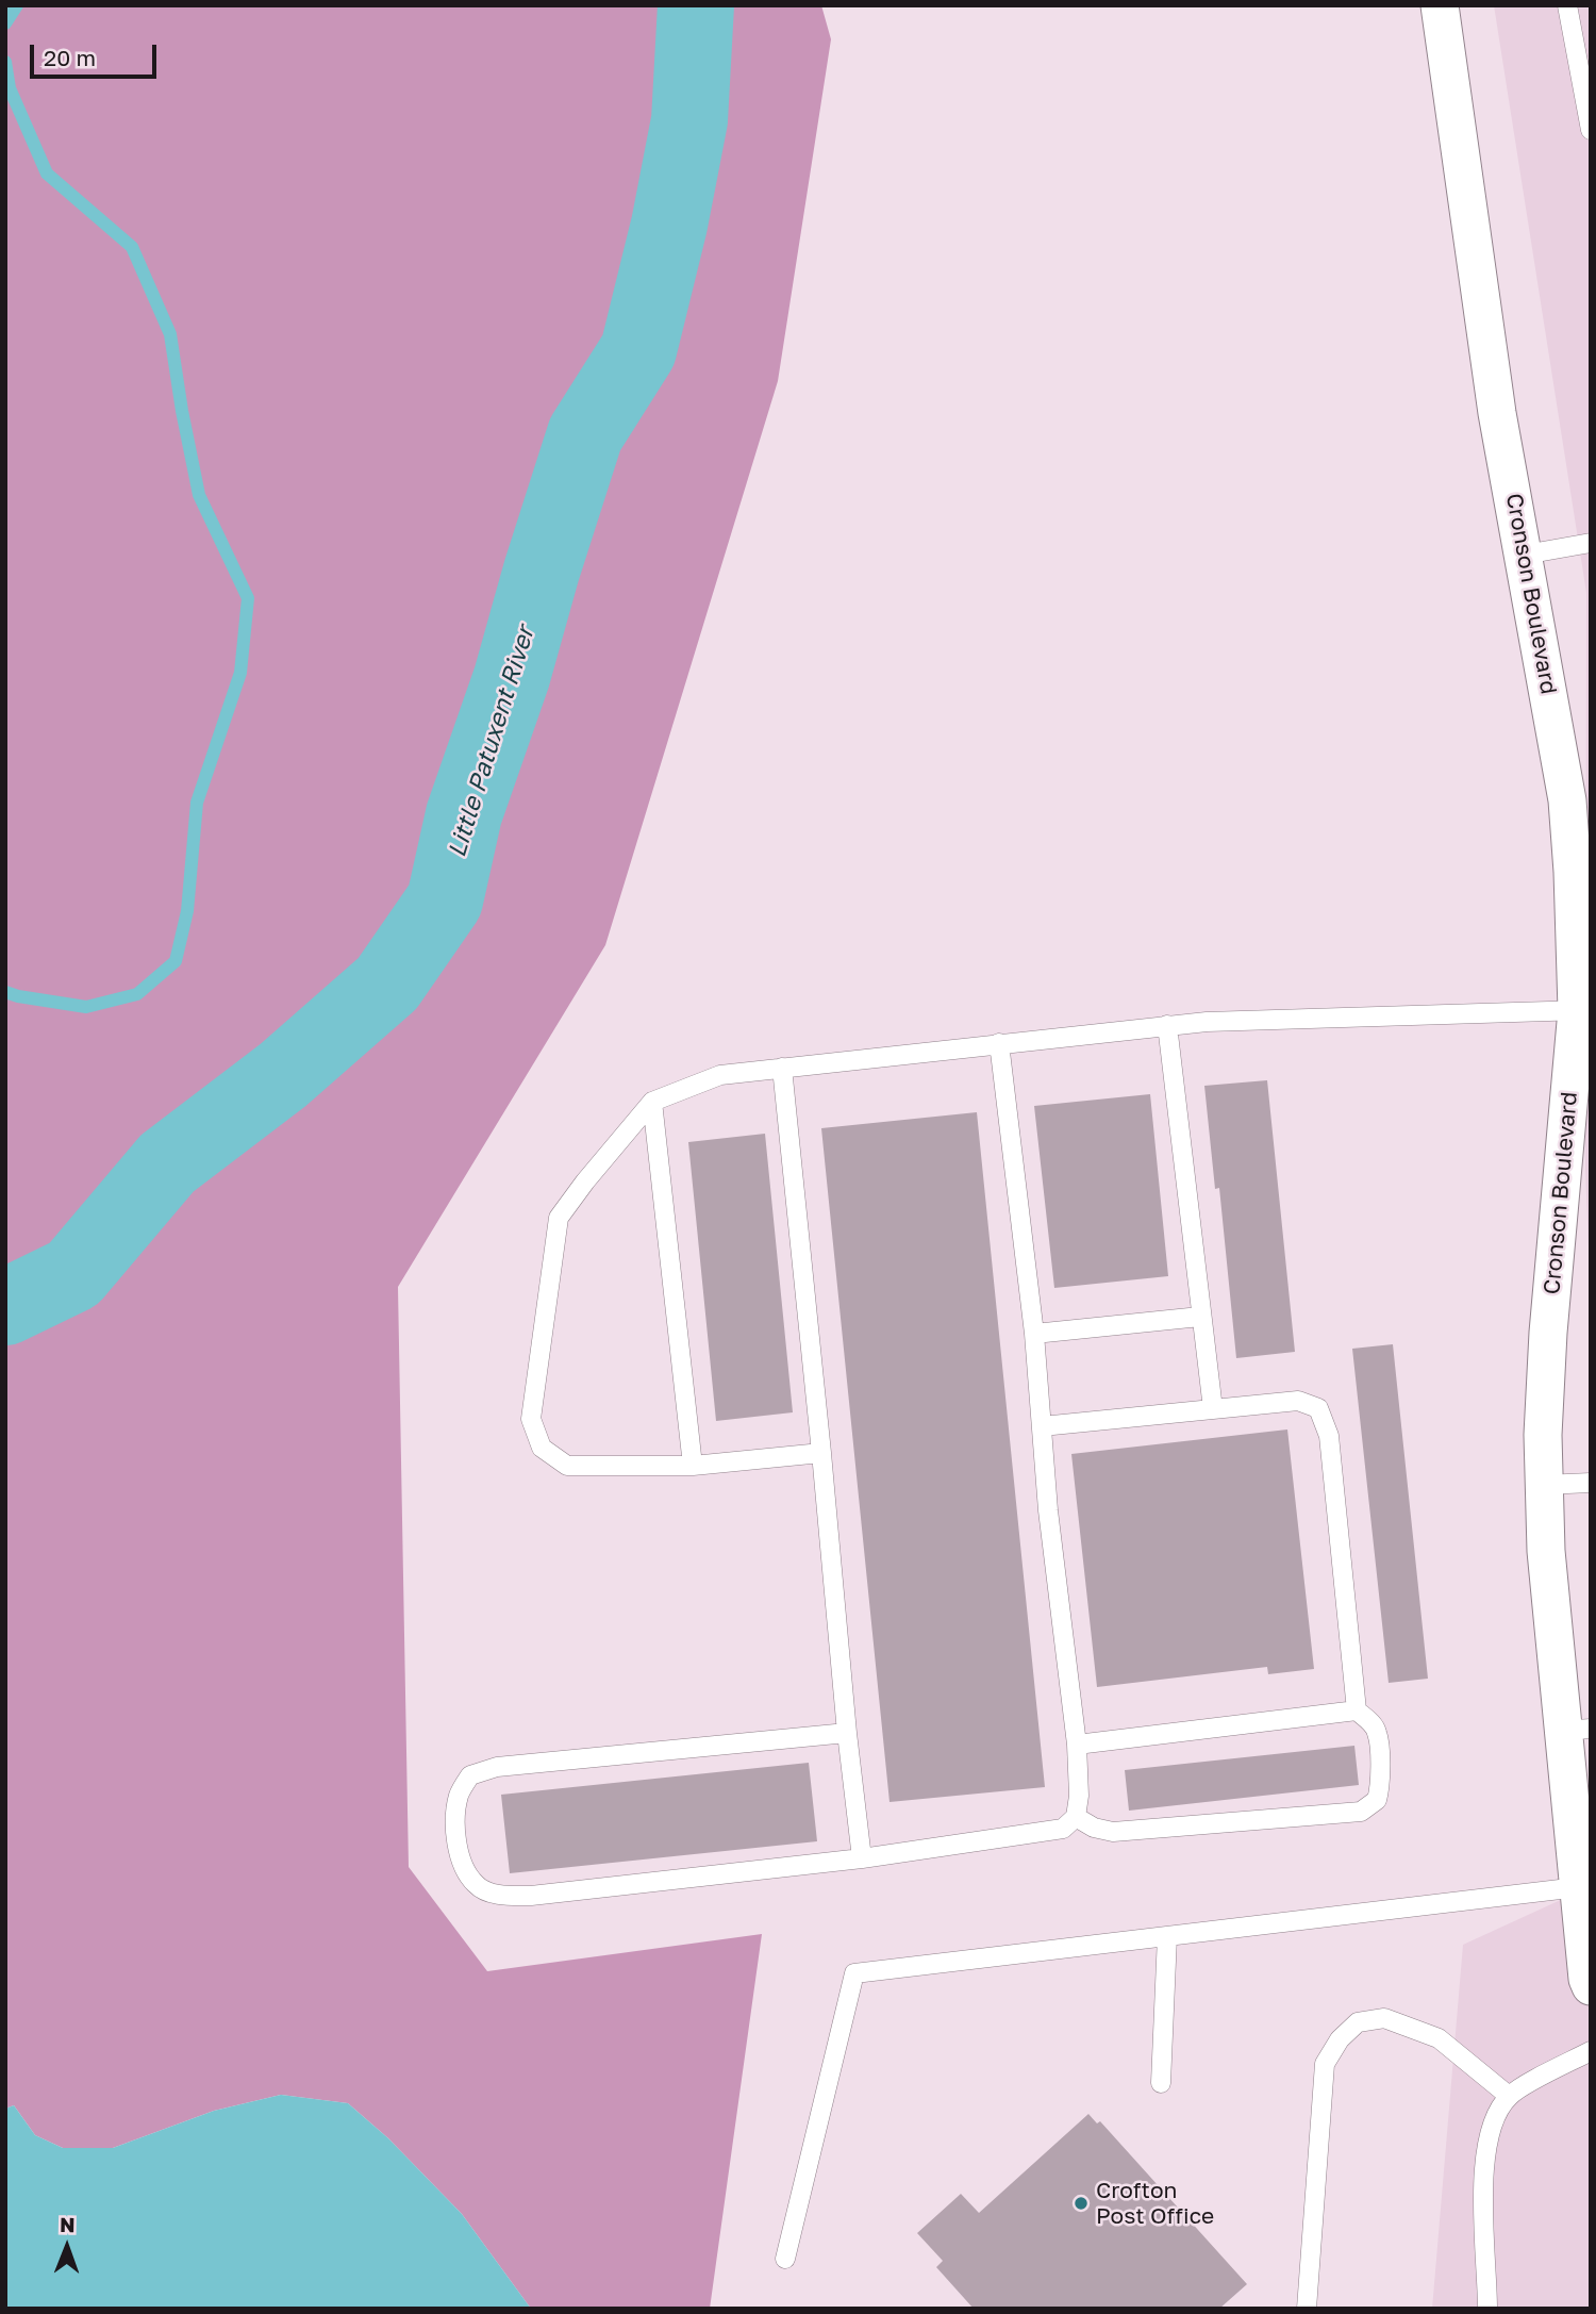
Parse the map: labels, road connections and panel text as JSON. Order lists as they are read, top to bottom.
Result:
{
  "streets": {
    "street": ["Cronson Boulevard"]
  },
  "water": ["Little Patuxent River"],
  "places": ["Crofton Post Office"],
  "scale_bar": "20 m",
  "north": "top"
}
